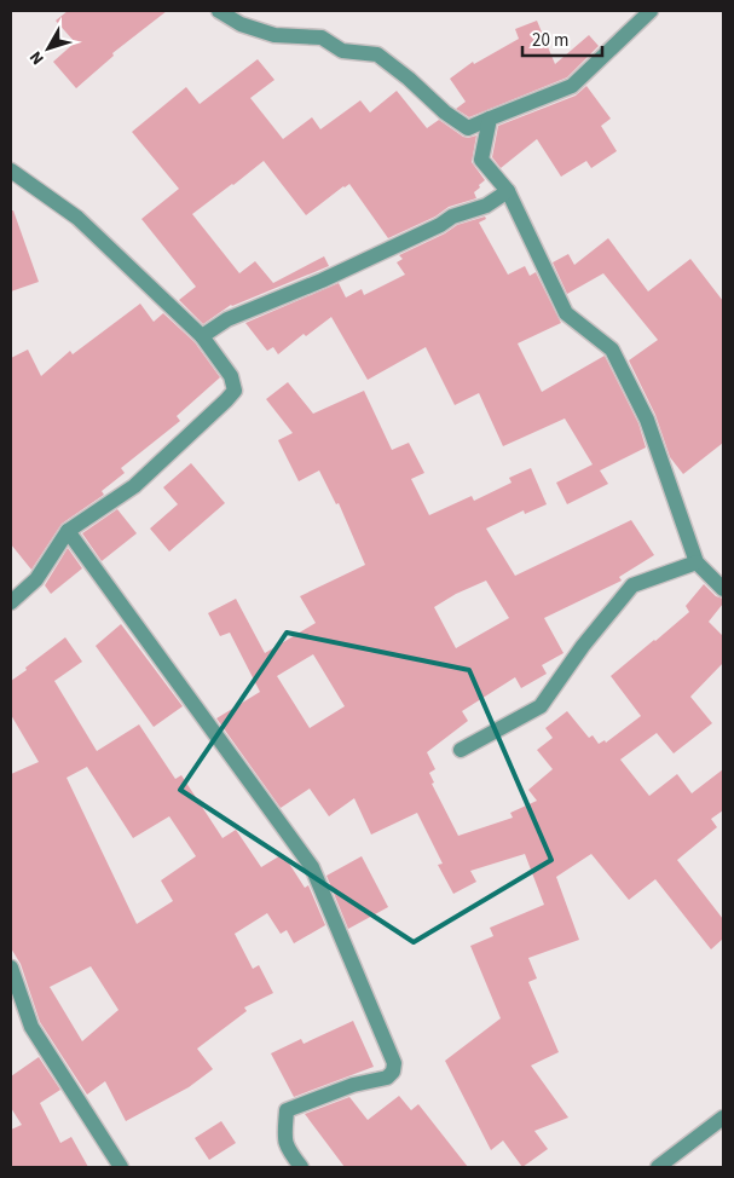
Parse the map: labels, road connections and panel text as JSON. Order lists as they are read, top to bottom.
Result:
{
  "scale_bar": "20 m",
  "north": "bottom left"
}
